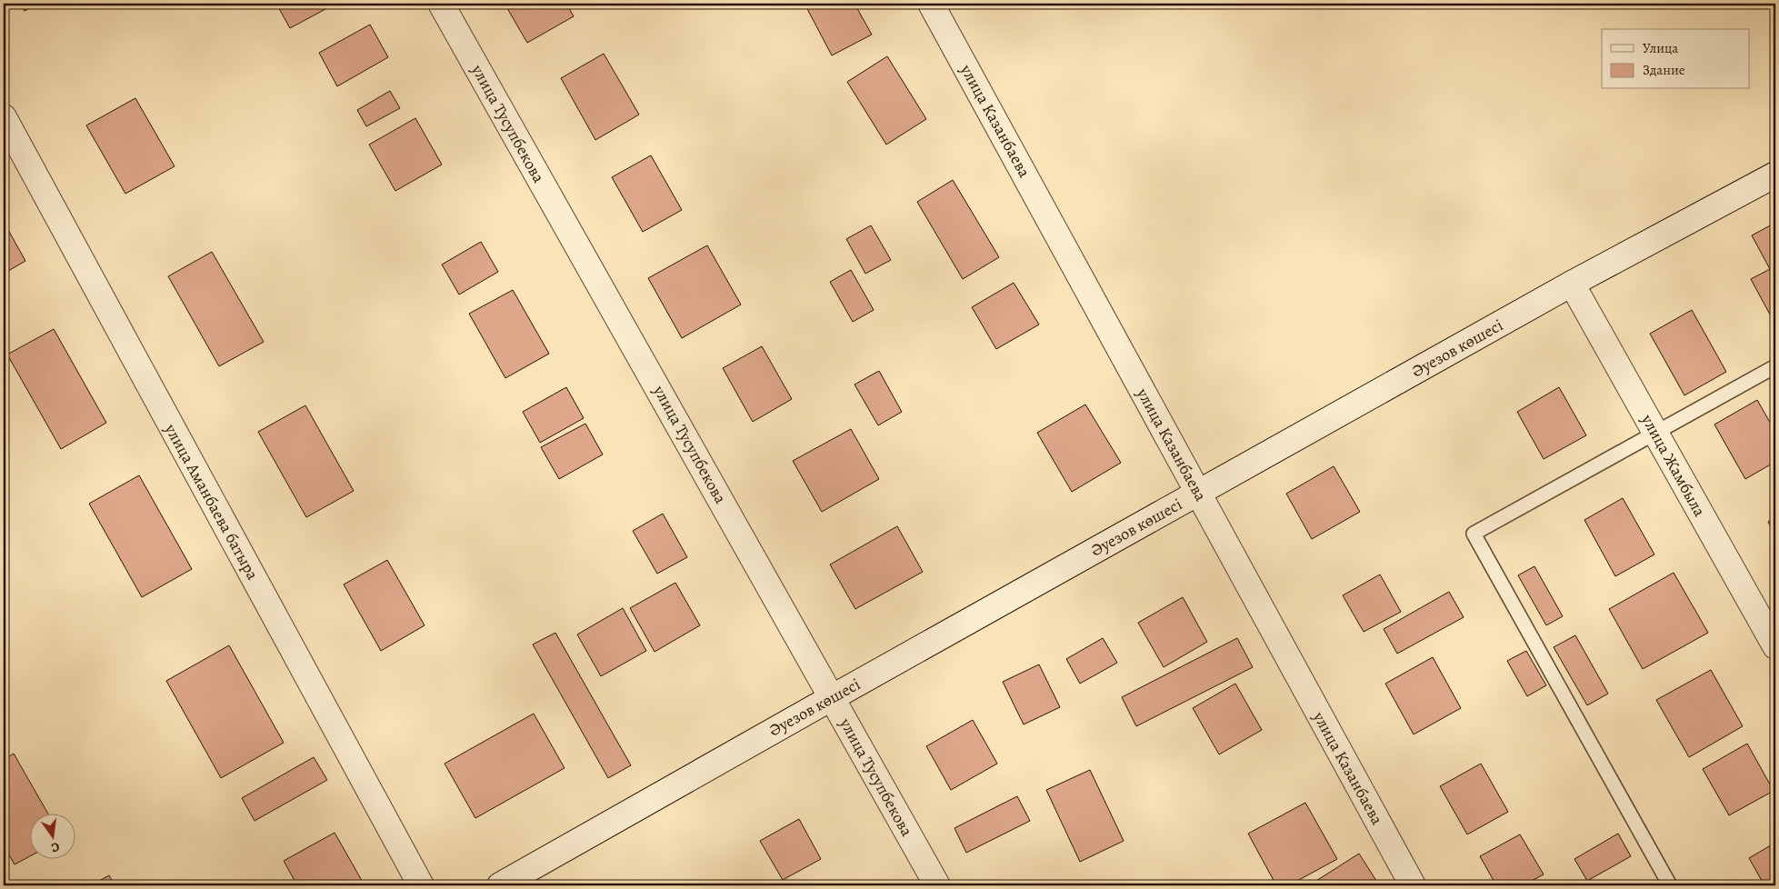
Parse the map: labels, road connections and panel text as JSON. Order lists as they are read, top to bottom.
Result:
{
  "streets": {
    "street": [
      "улица Казанбаева",
      "улица Тусупбекова",
      "Әуезов көшесі",
      "улица Жамбыла",
      "улица Аманбаева батыра"
    ]
  },
  "crossings": [
    ["улица Казанбаева", "Әуезов көшесі"],
    ["улица Тусупбекова", "Әуезов көшесі"],
    ["Әуезов көшесі", "улица Жамбыла"]
  ],
  "legend": ["Улица", "Здание"],
  "north": "bottom"
}
